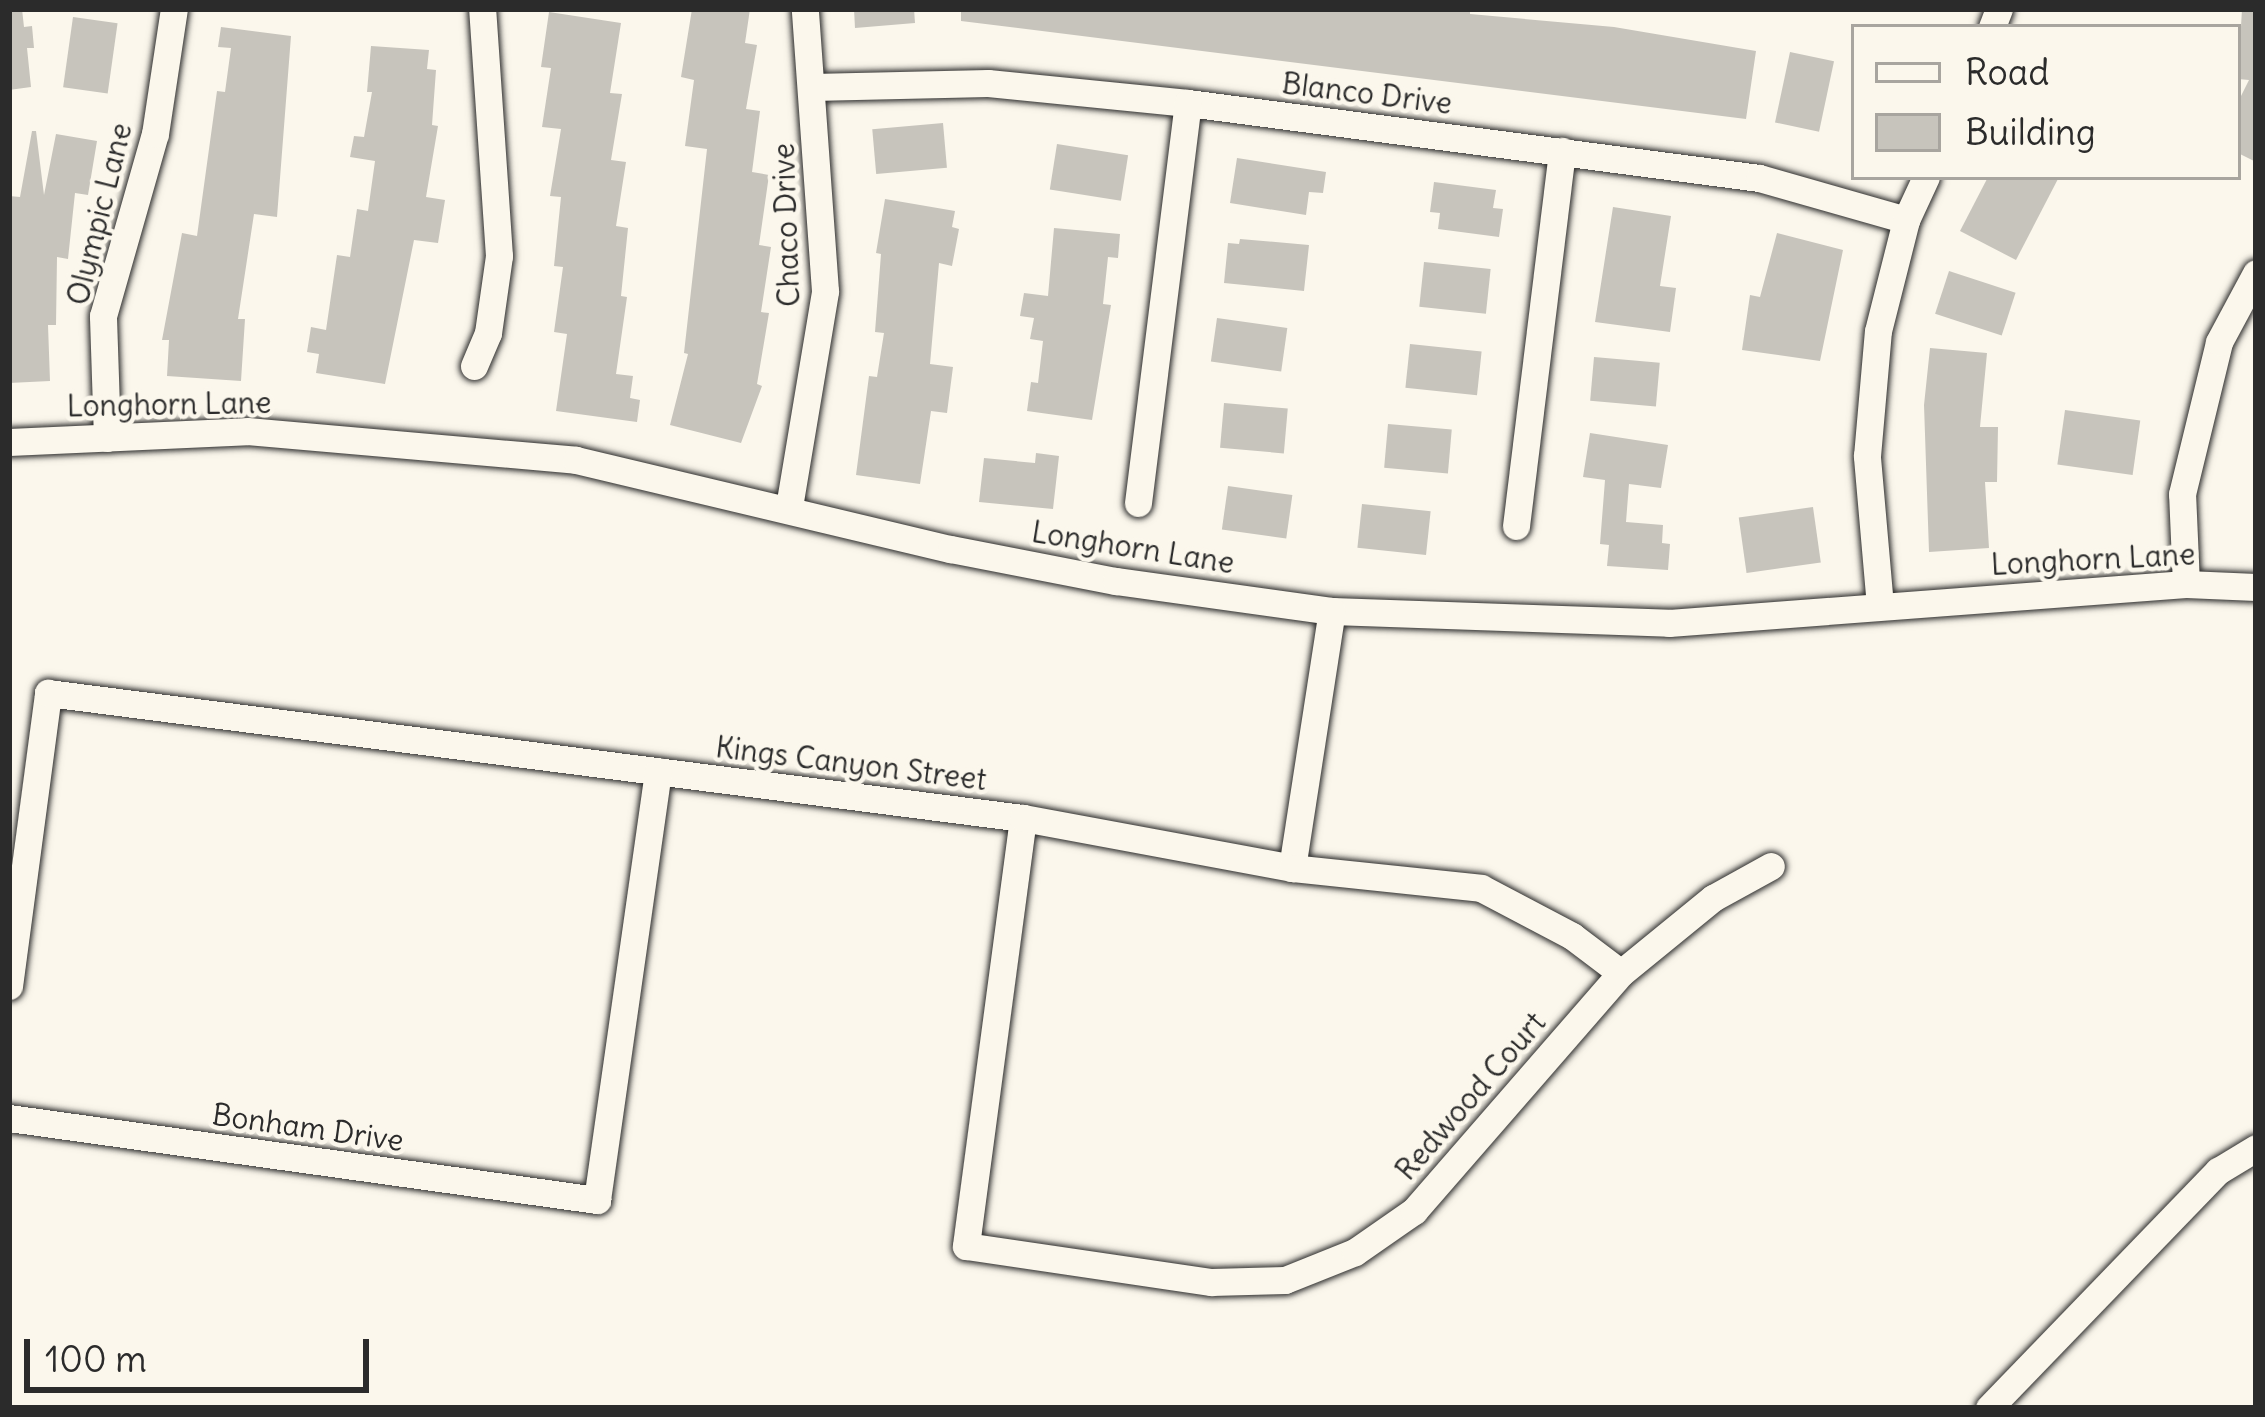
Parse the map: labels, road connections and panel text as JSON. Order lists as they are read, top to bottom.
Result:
{
  "streets": {
    "street": [
      "Blanco Drive",
      "Olympic Lane",
      "Chaco Drive",
      "Longhorn Lane",
      "Kings Canyon Street",
      "Redwood Court",
      "Bonham Drive"
    ]
  },
  "crossings": [
    ["Blanco Drive", "Chaco Drive"],
    ["Olympic Lane", "Longhorn Lane"],
    ["Chaco Drive", "Longhorn Lane"],
    ["Kings Canyon Street", "Redwood Court"],
    ["Kings Canyon Street", "Bonham Drive"]
  ],
  "legend": ["Road", "Building"],
  "scale_bar": "100 m"
}
